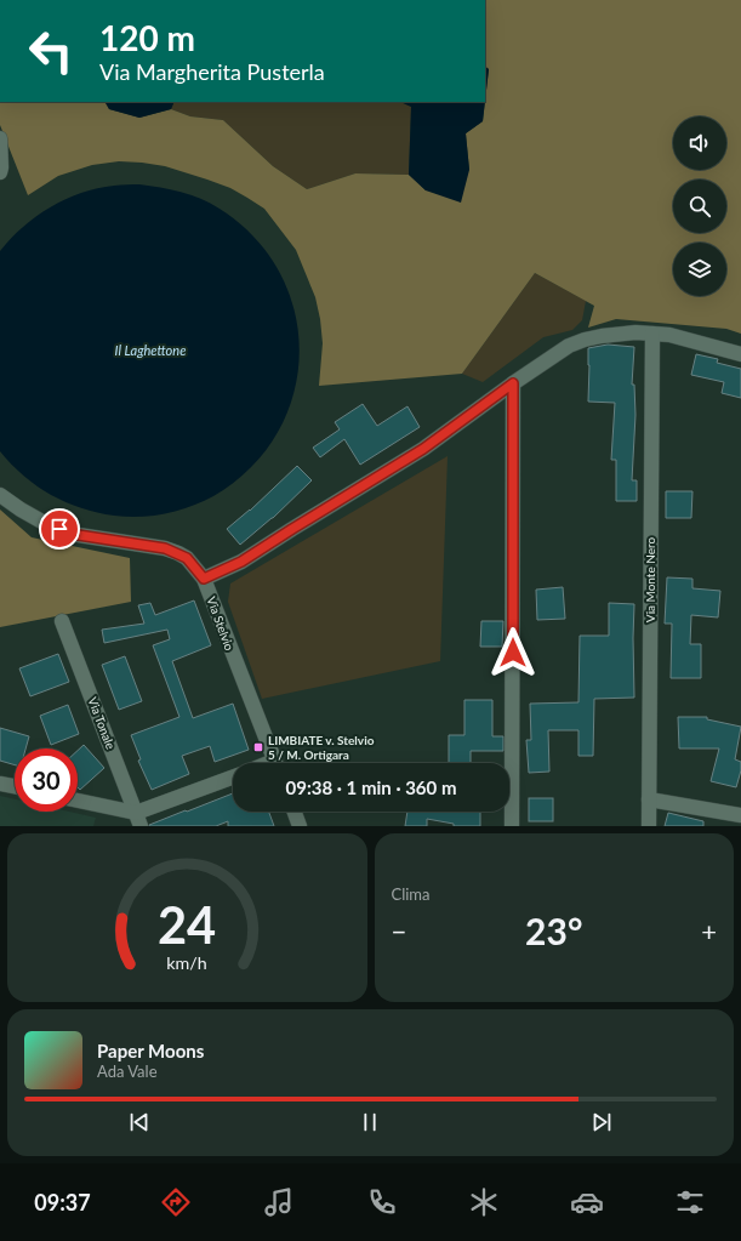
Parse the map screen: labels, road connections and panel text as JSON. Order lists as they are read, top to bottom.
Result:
{
  "streets": {
    "street": ["Via Monte Nero", "Via Stelvio", "Via Tonale"]
  },
  "water": ["Il Laghettone"],
  "places": {
    "transit": ["LIMBIATE v. Stelvio 5 / M. Ortigara"]
  },
  "page": {
    "turn": ["120 m", "Via Margherita Pusterla"],
    "limit": "30",
    "trip": "09:38 · 1 min · 360 m",
    "tile": "Clima",
    "heat": ["−", "23°", "+"],
    "song": ["Paper Moons", "Ada Vale"],
    "tabs": "09:37",
    "gauge": ["24", "km/h"]
  }
}
